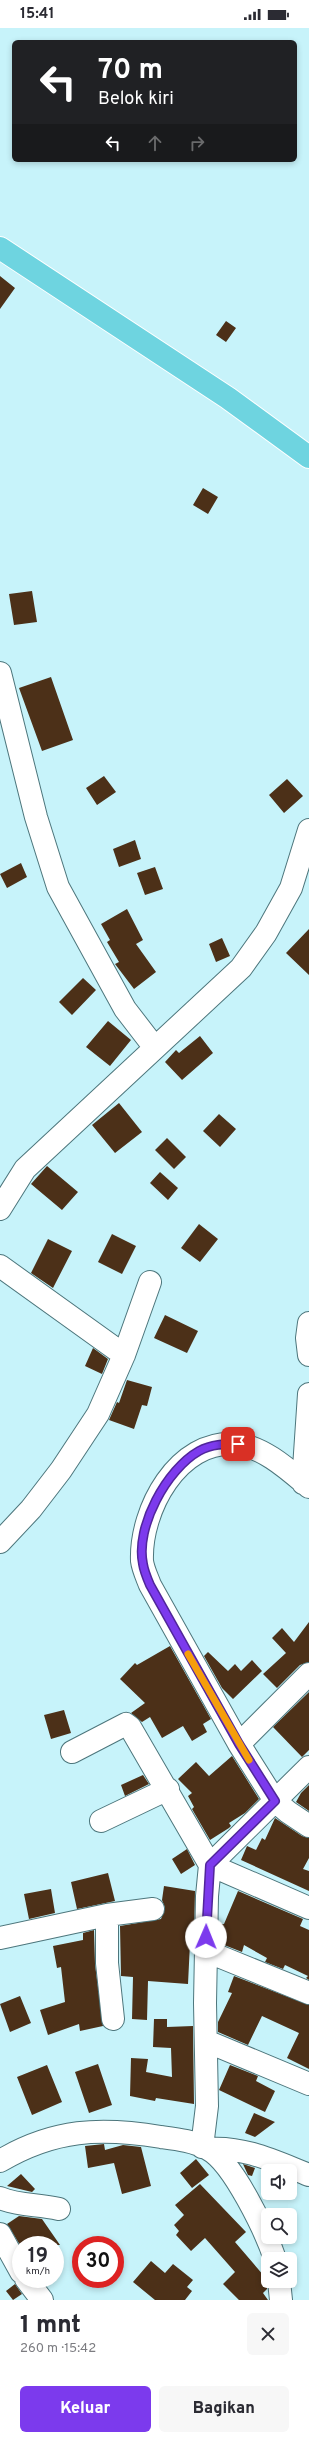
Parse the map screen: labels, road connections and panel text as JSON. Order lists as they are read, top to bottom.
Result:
{
  "page": {
    "status": "15:41",
    "turn": ["70 m", "Belok kiri"],
    "speed": "19 km/h",
    "limit": "30",
    "heading": ["1 mnt", "260 m · 15:42"],
    "buttons": ["Keluar", "Bagikan"]
  }
}
